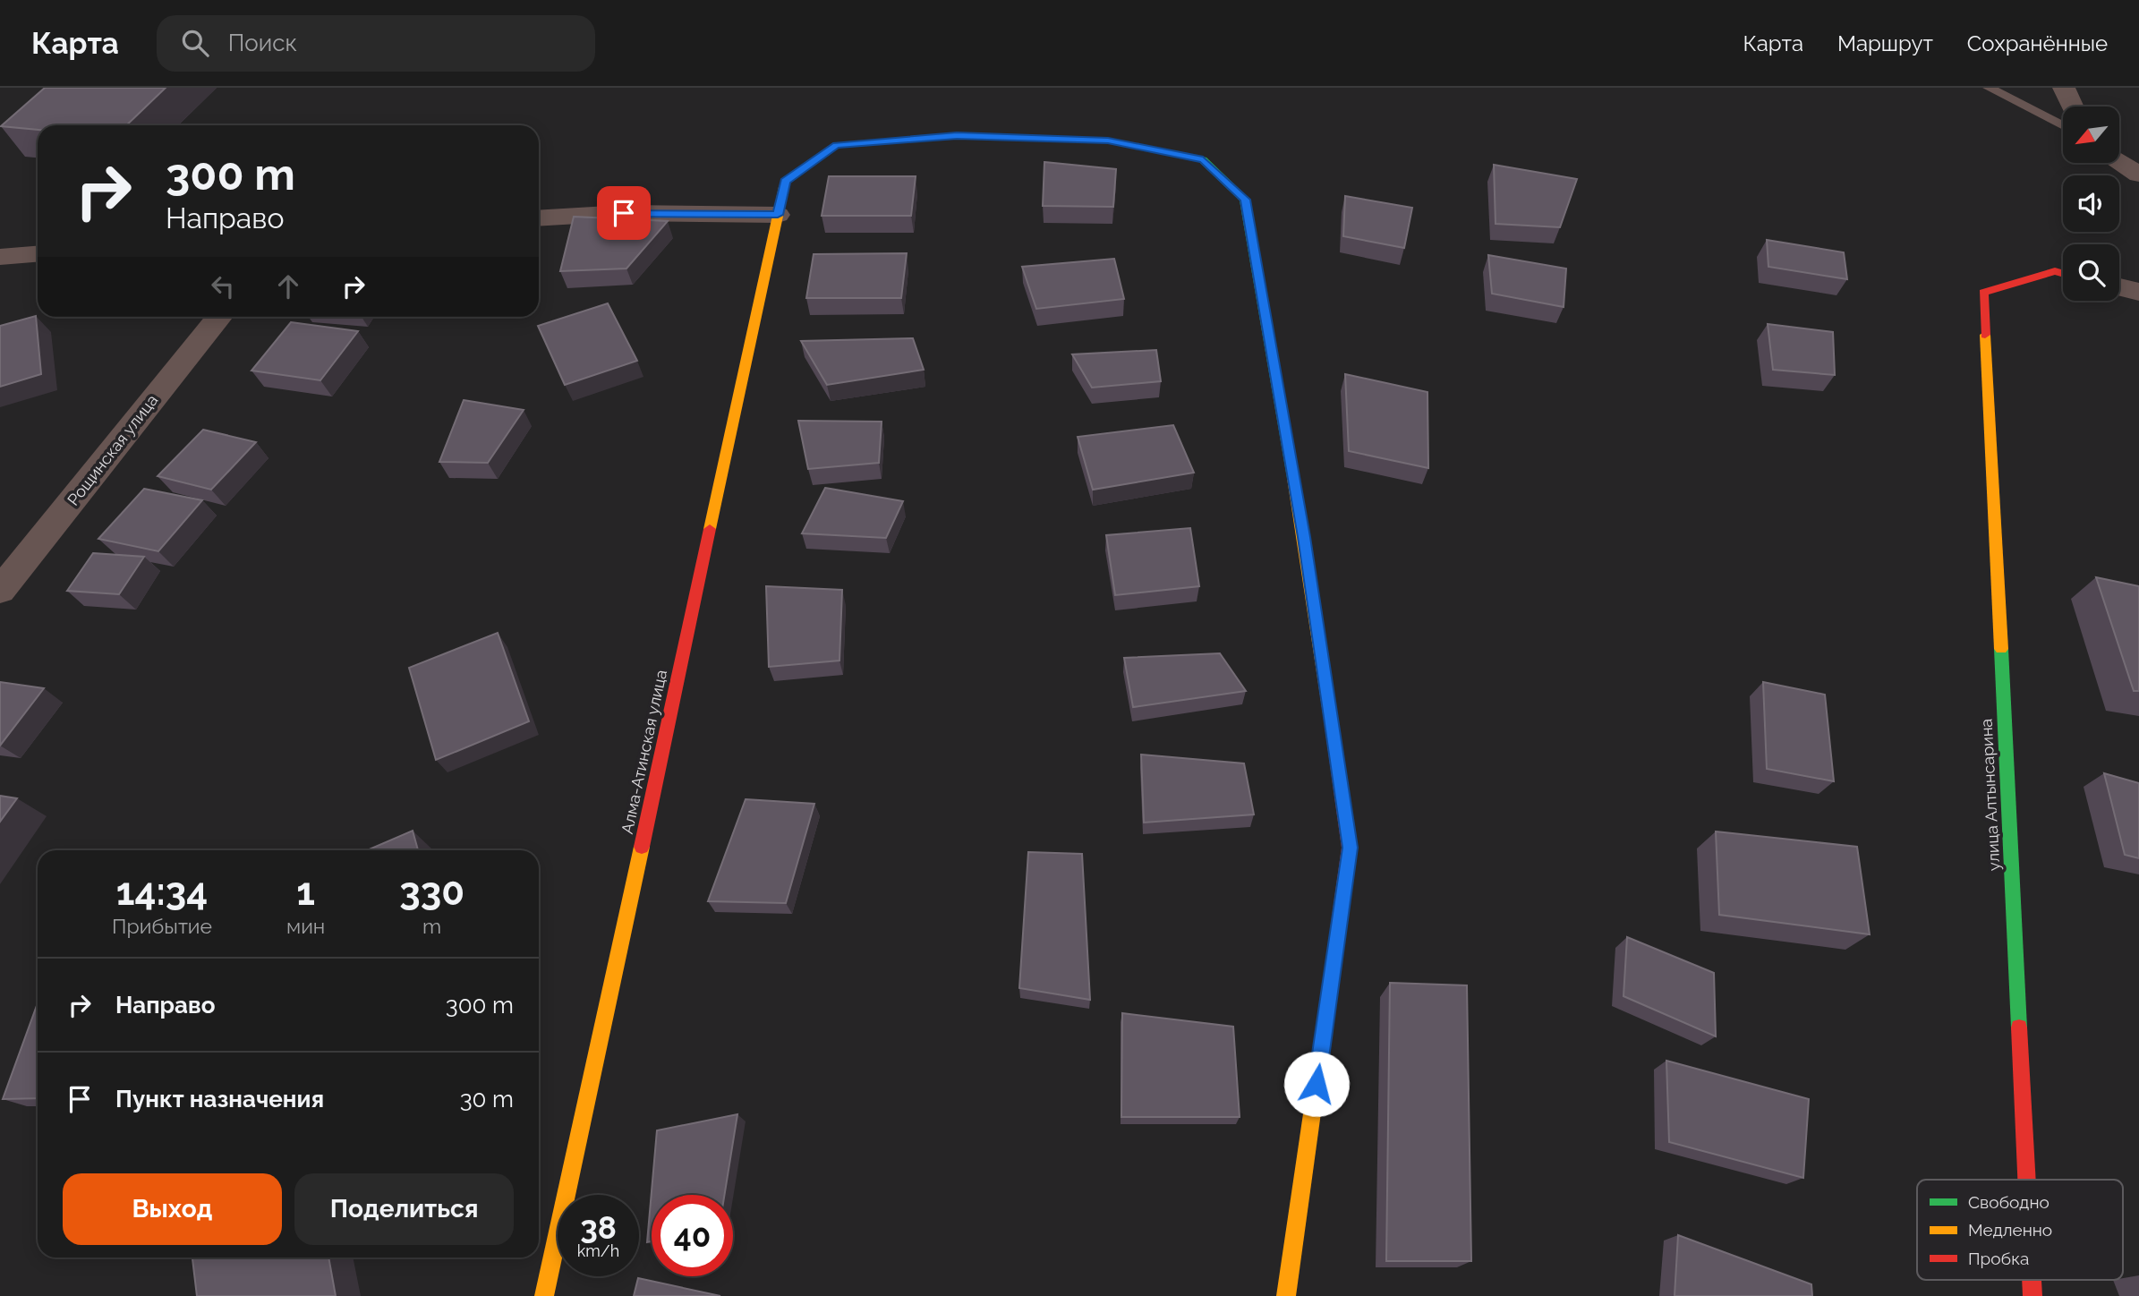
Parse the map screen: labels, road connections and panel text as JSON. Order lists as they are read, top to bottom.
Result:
{
  "streets": {
    "street": ["Рощинская улица", "Алма-Атинская улица", "улица Алтынсарина"]
  },
  "legend": ["Свободно", "Медленно", "Пробка"],
  "north": "bottom left",
  "page": {
    "header": "Карта",
    "search": "Поиск",
    "nav": ["Карта", "Маршрут", "Сохранённые"],
    "turn": ["300 m", "Направо"],
    "eta": [
      "14:34",
      "Прибытие",
      "1",
      "мин",
      "330",
      "m"
    ],
    "list": [
      {
        "name": "Направо",
        "value": "300 m"
      },
      {
        "name": "Пункт назначения",
        "value": "30 m"
      }
    ],
    "buttons": ["Выход", "Поделиться"],
    "speed": "38 km/h",
    "limit": "40"
  }
}
